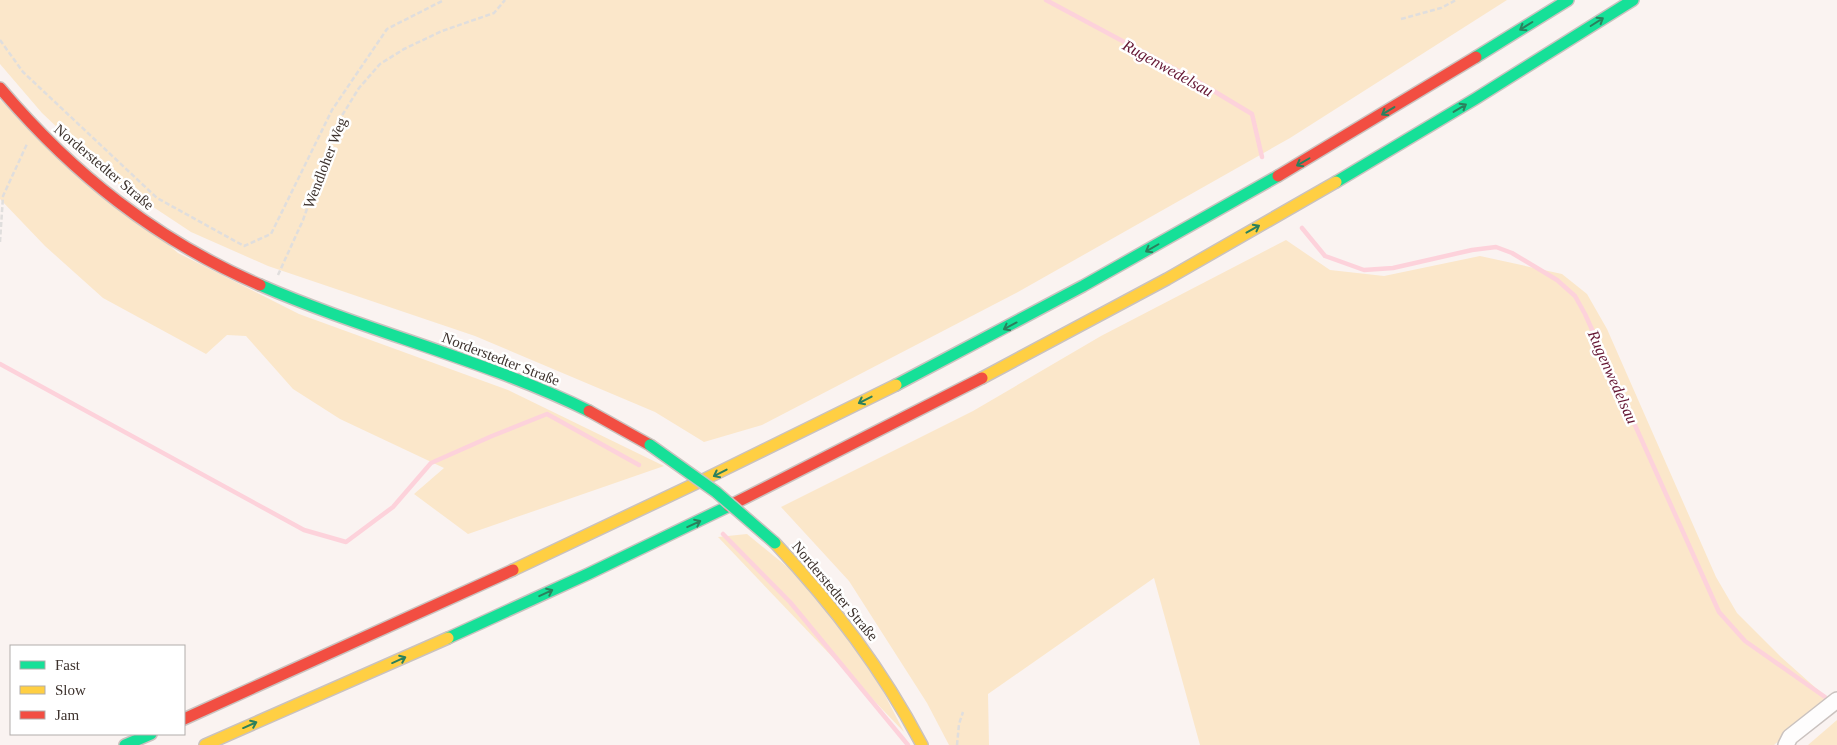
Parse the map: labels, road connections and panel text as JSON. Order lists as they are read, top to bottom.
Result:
{
  "streets": {
    "main road": ["Norderstedter Straße"],
    "path": ["Wendloher Weg"]
  },
  "crossings": [
    ["Wendloher Weg", "Norderstedter Straße"]
  ],
  "water": ["Rugenwedelsau"],
  "legend": ["Fast", "Slow", "Jam"]
}
